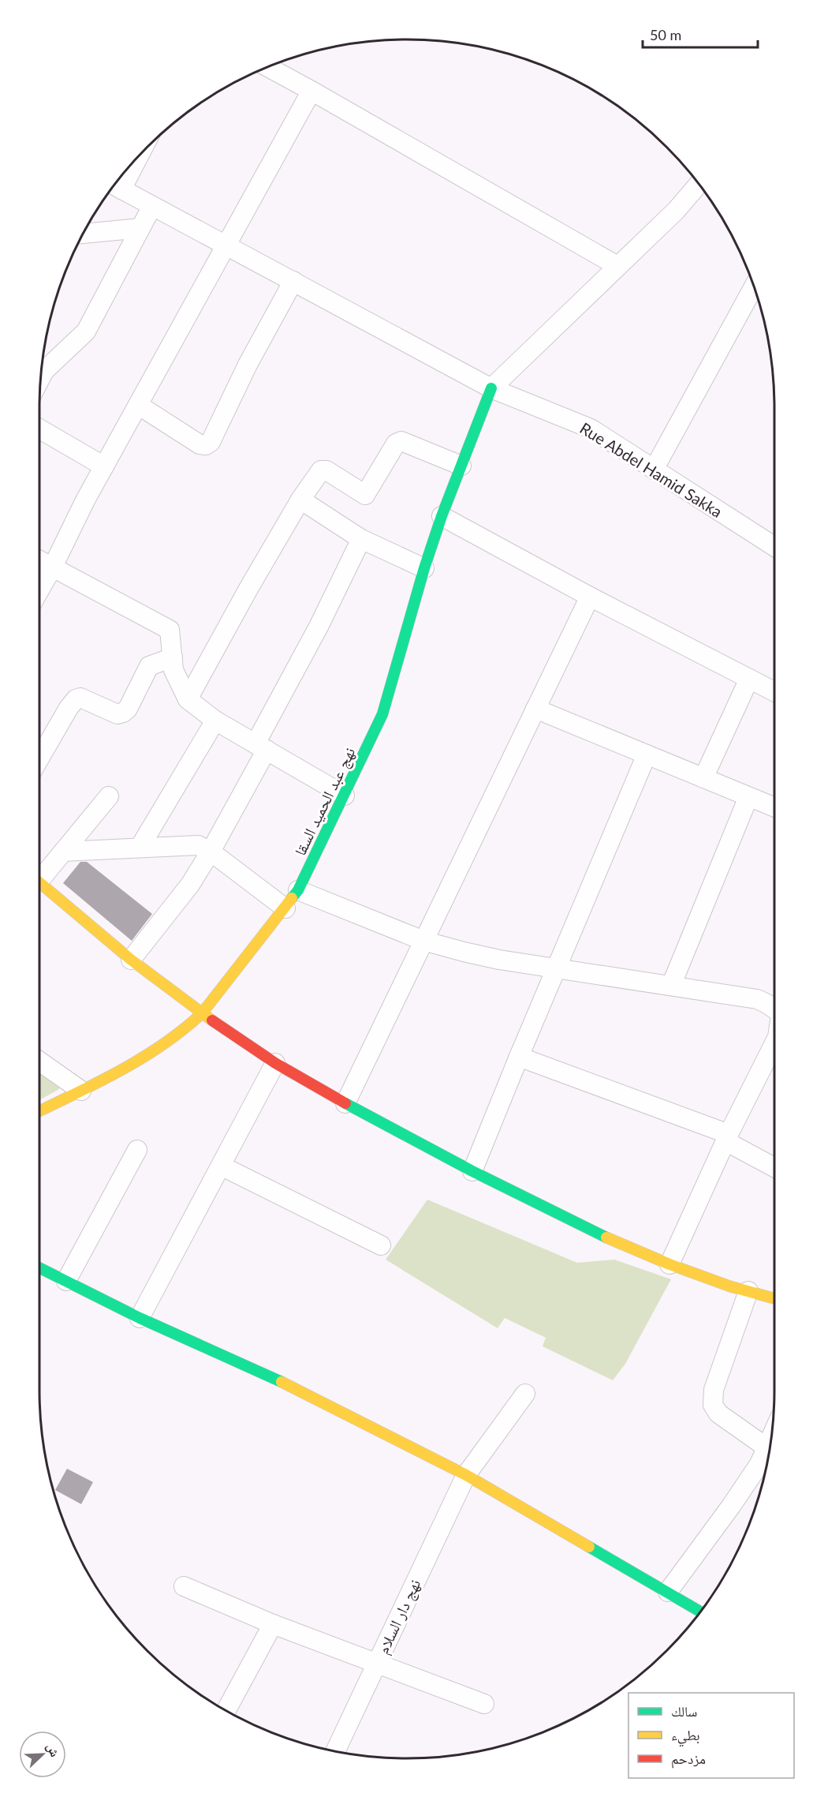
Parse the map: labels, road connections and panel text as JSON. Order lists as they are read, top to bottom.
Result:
{
  "streets": {
    "street": ["Rue Abdel Hamid Sakka", "نهج عبد الحميد السقا", "نهج دار السلام"]
  },
  "crossings": [
    ["Rue Abdel Hamid Sakka", "نهج عبد الحميد السقا"]
  ],
  "legend": ["سالك", "بطيء", "مزدحم"],
  "scale_bar": "50 m",
  "north": "top right"
}
